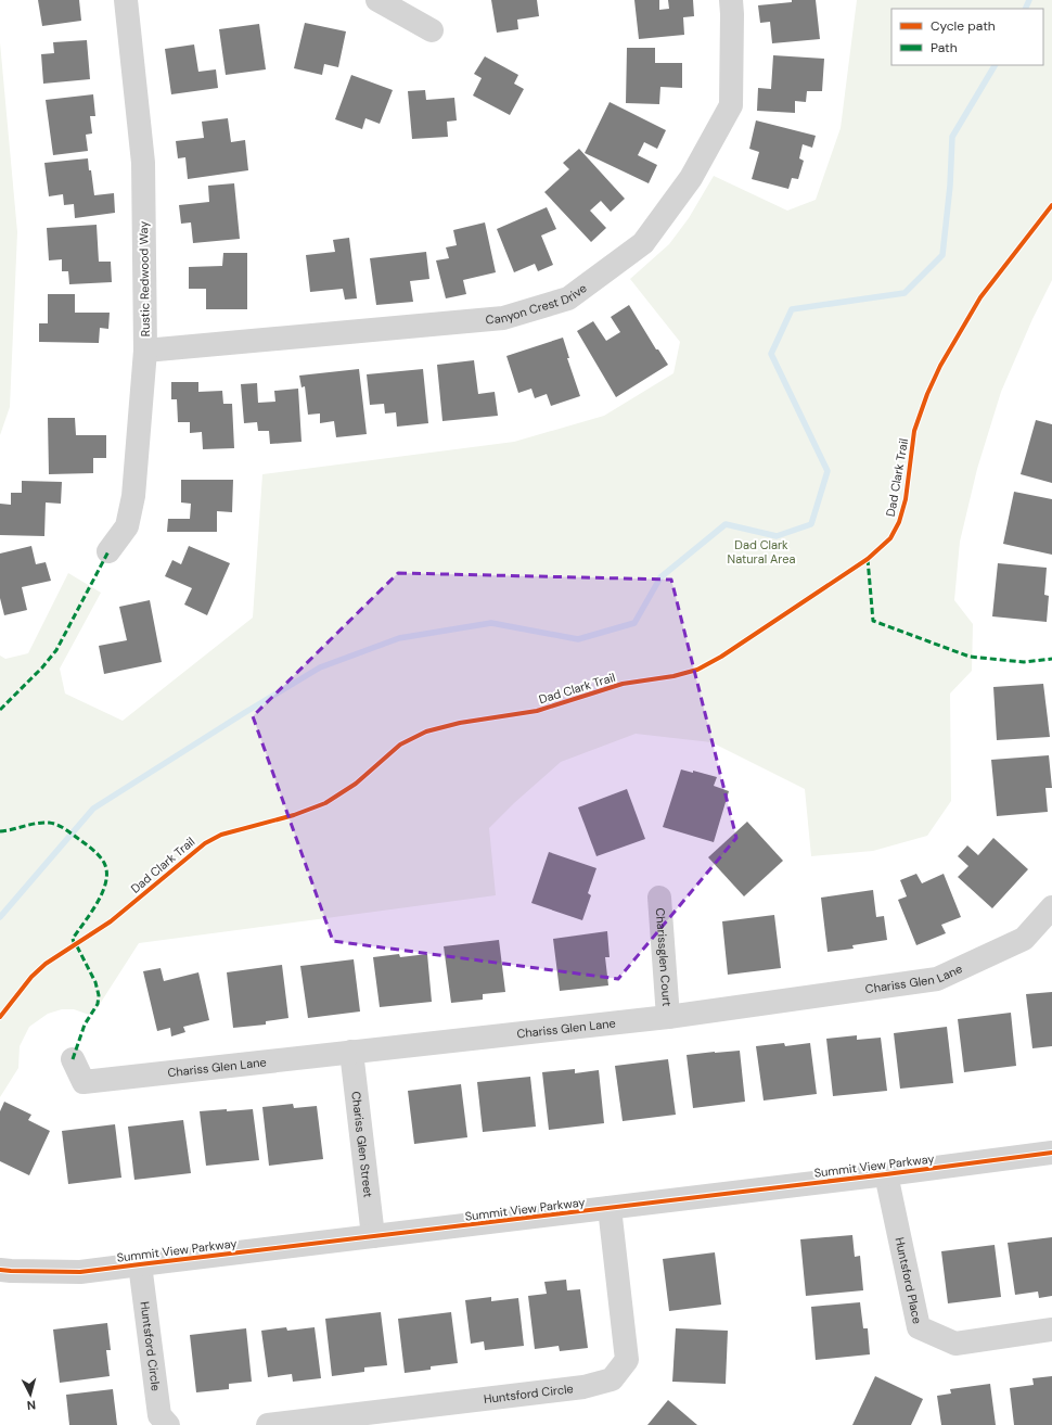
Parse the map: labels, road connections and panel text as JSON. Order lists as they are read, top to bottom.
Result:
{
  "streets": {
    "street": [
      "Rustic Redwood Way",
      "Canyon Crest Drive",
      "Charissglen Court",
      "Chariss Glen Lane",
      "Chariss Glen Street",
      "Summit View Parkway",
      "Huntsford Place",
      "Huntsford Circle"
    ],
    "cycle path": ["Dad Clark Trail"]
  },
  "crossings": [
    ["Rustic Redwood Way", "Canyon Crest Drive"],
    ["Charissglen Court", "Chariss Glen Lane"],
    ["Chariss Glen Lane", "Chariss Glen Street"],
    ["Chariss Glen Street", "Summit View Parkway"],
    ["Summit View Parkway", "Huntsford Place"],
    ["Summit View Parkway", "Huntsford Circle"]
  ],
  "parks": ["Dad Clark Natural Area"],
  "legend": ["Cycle path", "Path"],
  "north": "bottom"
}
